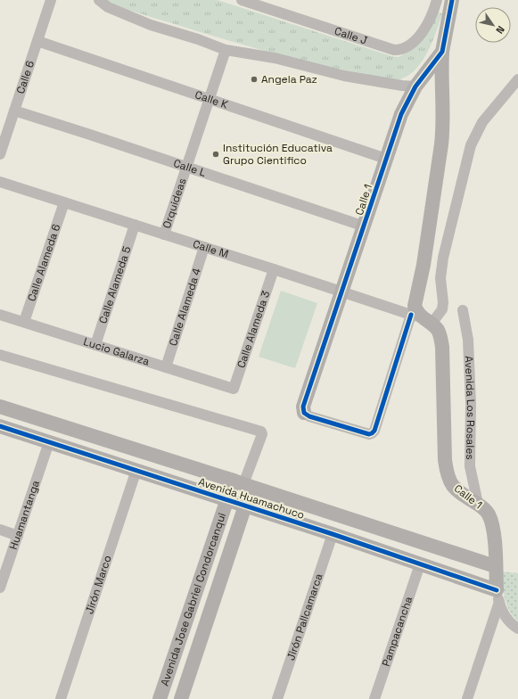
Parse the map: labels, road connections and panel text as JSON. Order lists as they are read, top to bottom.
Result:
{
  "streets": {
    "street": [
      "Calle J",
      "Calle 6",
      "Calle K",
      "Calle L",
      "Calle 1",
      "Orquideas",
      "Calle M",
      "Calle Alameda 6",
      "Calle Alameda 5",
      "Calle Alameda 4",
      "Calle Alameda 3",
      "Lucio Galarza",
      "Avenida Los Rosales",
      "Avenida Huamachuco",
      "Huamantanga",
      "Jirón Marco",
      "Avenida Jose Gabriel Condorcanqui",
      "Jirón Pallcamarca",
      "Pampacancha"
    ]
  },
  "crossings": [
    ["Calle 6", "Calle K"],
    ["Calle 6", "Calle L"],
    ["Calle K", "Calle 1"],
    ["Calle K", "Orquideas"],
    ["Calle L", "Calle 1"],
    ["Calle L", "Orquideas"],
    ["Calle 1", "Calle M"],
    ["Calle 1", "Avenida Los Rosales"],
    ["Calle 1", "Avenida Huamachuco"],
    ["Orquideas", "Calle M"],
    ["Calle M", "Calle Alameda 6"],
    ["Calle M", "Calle Alameda 5"],
    ["Calle M", "Calle Alameda 4"],
    ["Calle M", "Calle Alameda 3"],
    ["Calle Alameda 6", "Lucio Galarza"],
    ["Calle Alameda 5", "Lucio Galarza"],
    ["Calle Alameda 4", "Lucio Galarza"],
    ["Calle Alameda 3", "Lucio Galarza"],
    ["Avenida Huamachuco", "Huamantanga"],
    ["Avenida Huamachuco", "Jirón Marco"],
    ["Avenida Huamachuco", "Avenida Jose Gabriel Condorcanqui"],
    ["Avenida Huamachuco", "Jirón Pallcamarca"],
    ["Avenida Huamachuco", "Pampacancha"]
  ],
  "places": ["Angela Paz", "Institución Educativa Grupo Cientifico"],
  "north": "bottom right"
}
